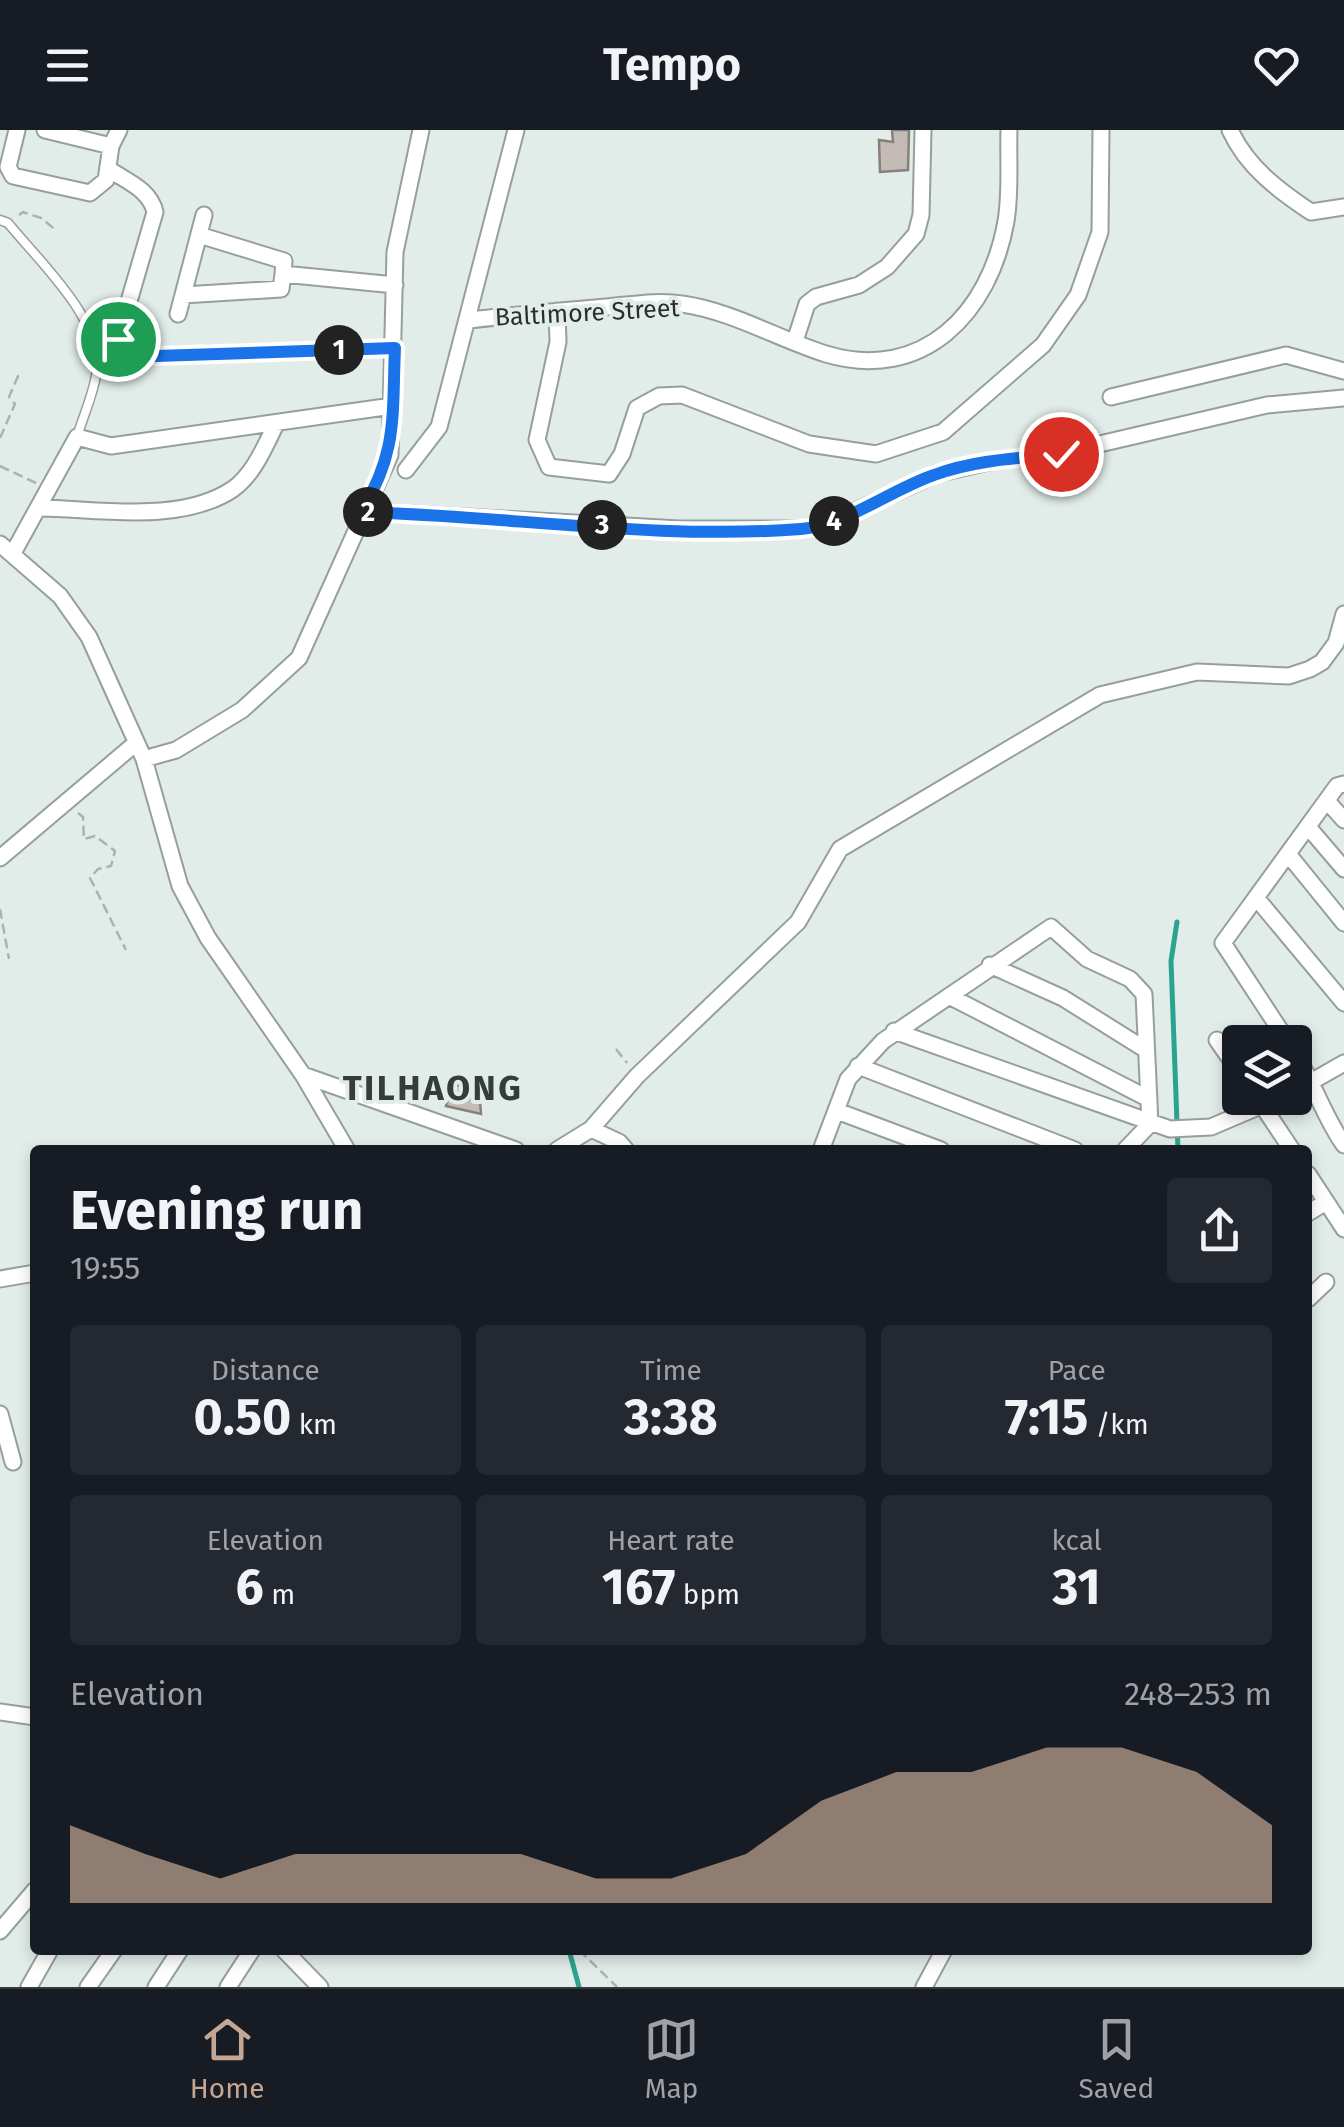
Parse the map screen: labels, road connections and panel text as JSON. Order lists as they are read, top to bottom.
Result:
{
  "streets": {
    "street": ["Baltimore Street"]
  },
  "districts": ["TILHAONG"],
  "page": {
    "header": "Tempo",
    "pins": [
      "1",
      "2",
      "4",
      "3"
    ],
    "heading": ["Evening run", "19:55"],
    "stats": [
      ["Distance", "0.50 km"],
      ["Time", "3:38"],
      ["Pace", "7:15 /km"],
      ["Elevation", "6 m"],
      ["Heart rate", "167 bpm"],
      ["kcal", "31"]
    ],
    "chart": ["Elevation", "248–253 m"],
    "tabs": ["Home", "Map", "Saved"]
  }
}
